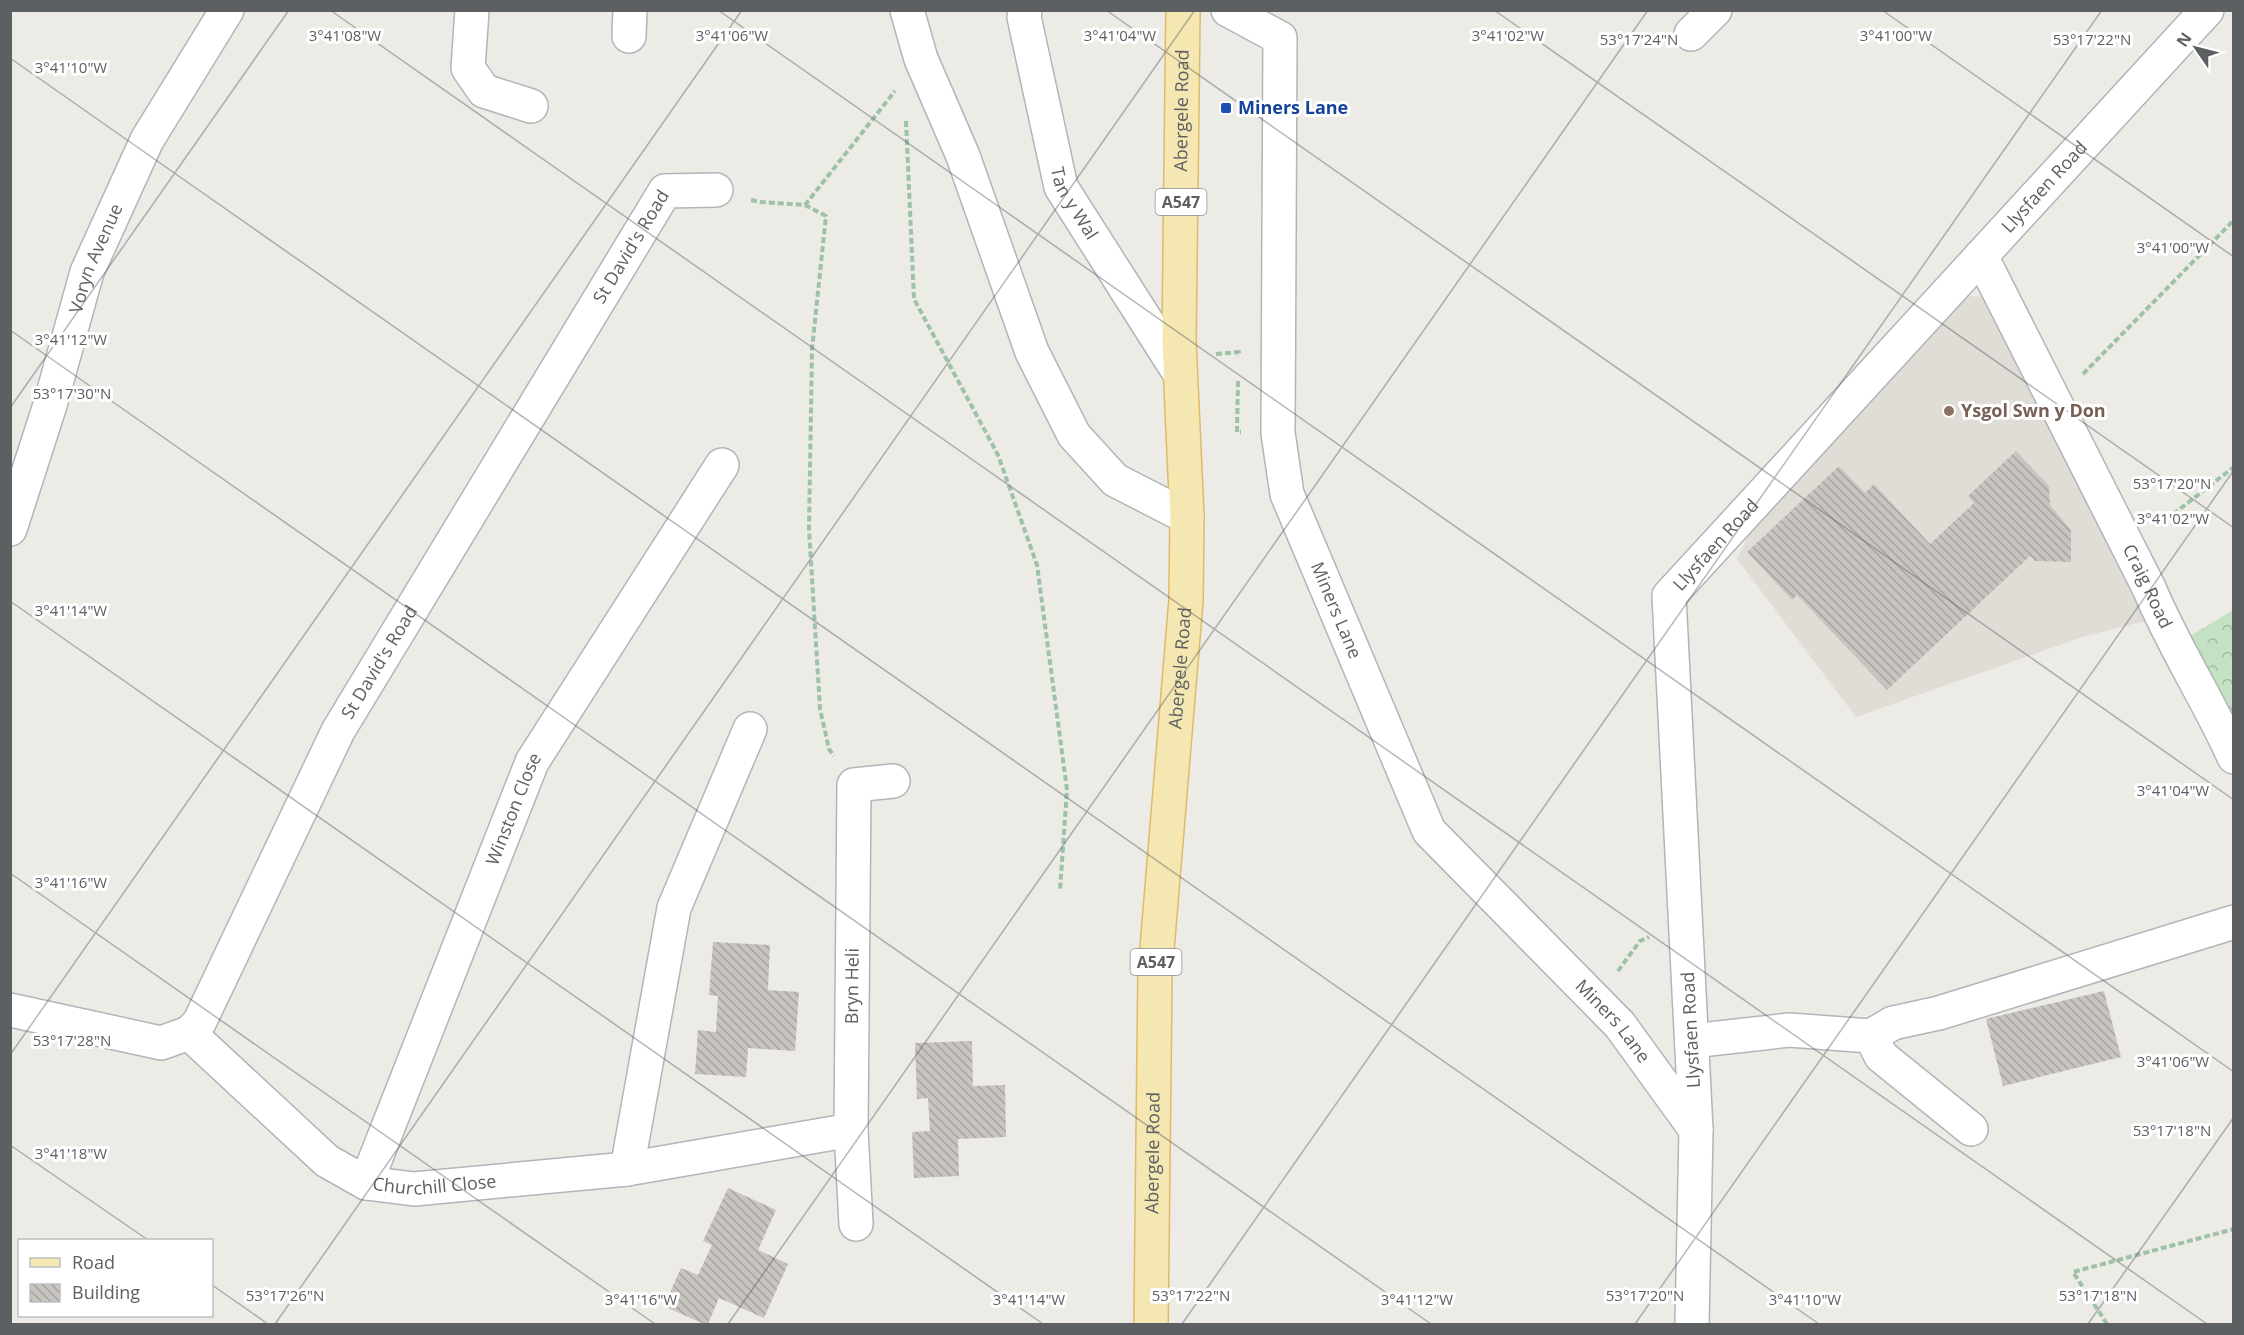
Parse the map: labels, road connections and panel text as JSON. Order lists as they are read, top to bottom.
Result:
{
  "streets": {
    "main road": ["Abergele Road", "A547"],
    "street": [
      "Llysfaen Road",
      "Tan y Wal",
      "St David's Road",
      "Voryn Avenue",
      "Craig Road",
      "Miners Lane",
      "Winston Close",
      "Bryn Heli",
      "Churchill Close"
    ]
  },
  "crossings": [
    ["Abergele Road", "Tan y Wal"],
    ["Llysfaen Road", "Craig Road"],
    ["Llysfaen Road", "Miners Lane"],
    ["St David's Road", "Churchill Close"],
    ["Winston Close", "Churchill Close"],
    ["Bryn Heli", "Churchill Close"]
  ],
  "places": {
    "transit": ["Miners Lane"],
    "other": ["Ysgol Swn y Don"]
  },
  "legend": ["Road", "Building"],
  "north": "top left",
  "coordinates": [
    "3°41'08\"W",
    "3°41'06\"W",
    "3°41'04\"W",
    "3°41'02\"W",
    "3°41'00\"W",
    "53°17'24\"N",
    "53°17'22\"N",
    "3°41'10\"W",
    "3°41'12\"W",
    "53°17'30\"N",
    "53°17'20\"N",
    "3°41'14\"W",
    "3°41'16\"W",
    "53°17'28\"N",
    "53°17'18\"N",
    "3°41'18\"W",
    "53°17'26\"N"
  ]
}
